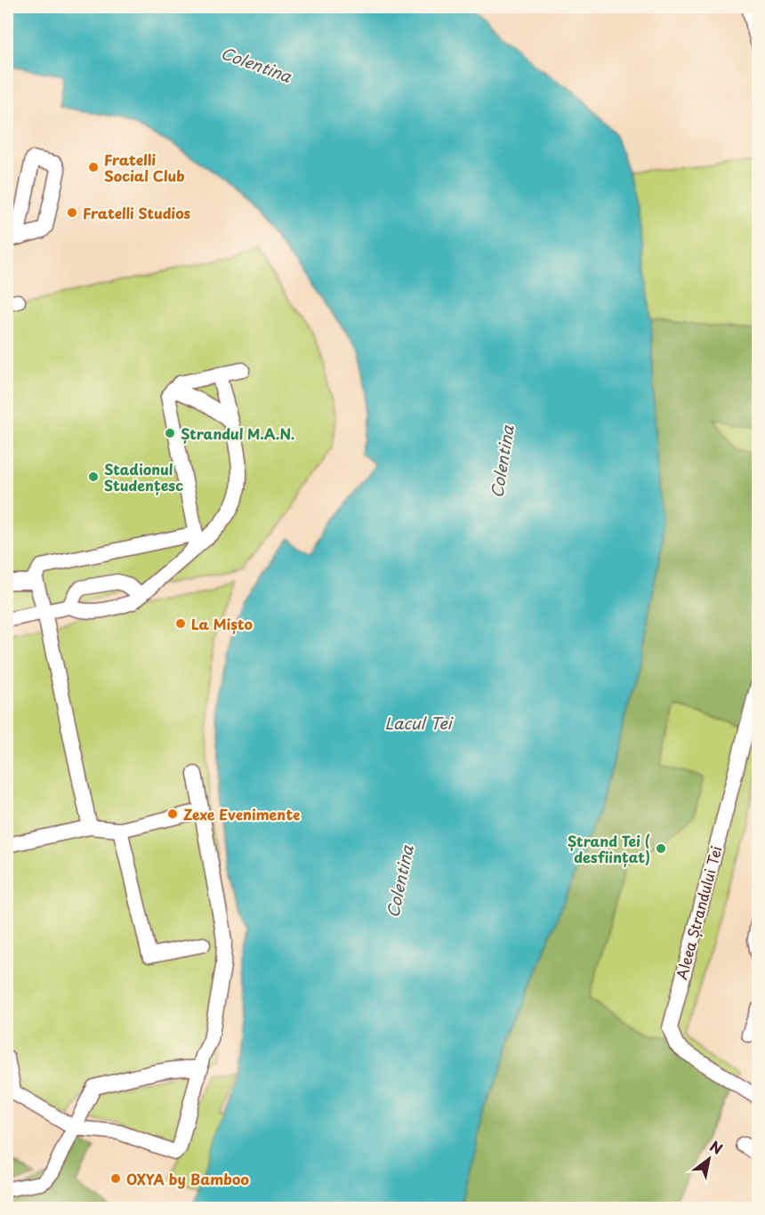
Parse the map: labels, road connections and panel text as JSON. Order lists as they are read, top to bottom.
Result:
{
  "streets": {
    "street": ["Aleea Ștrandului Tei"]
  },
  "water": ["Colentina", "Lacul Tei"],
  "places": [
    "Fratelli Social Club",
    "Fratelli Studios",
    "Ștrandul M.A.N.",
    "Stadionul Studențesc",
    "La Mișto",
    "Zexe Evenimente",
    "Ștrand Tei ( desființat)",
    "OXYA by Bamboo"
  ],
  "north": "top right"
}
